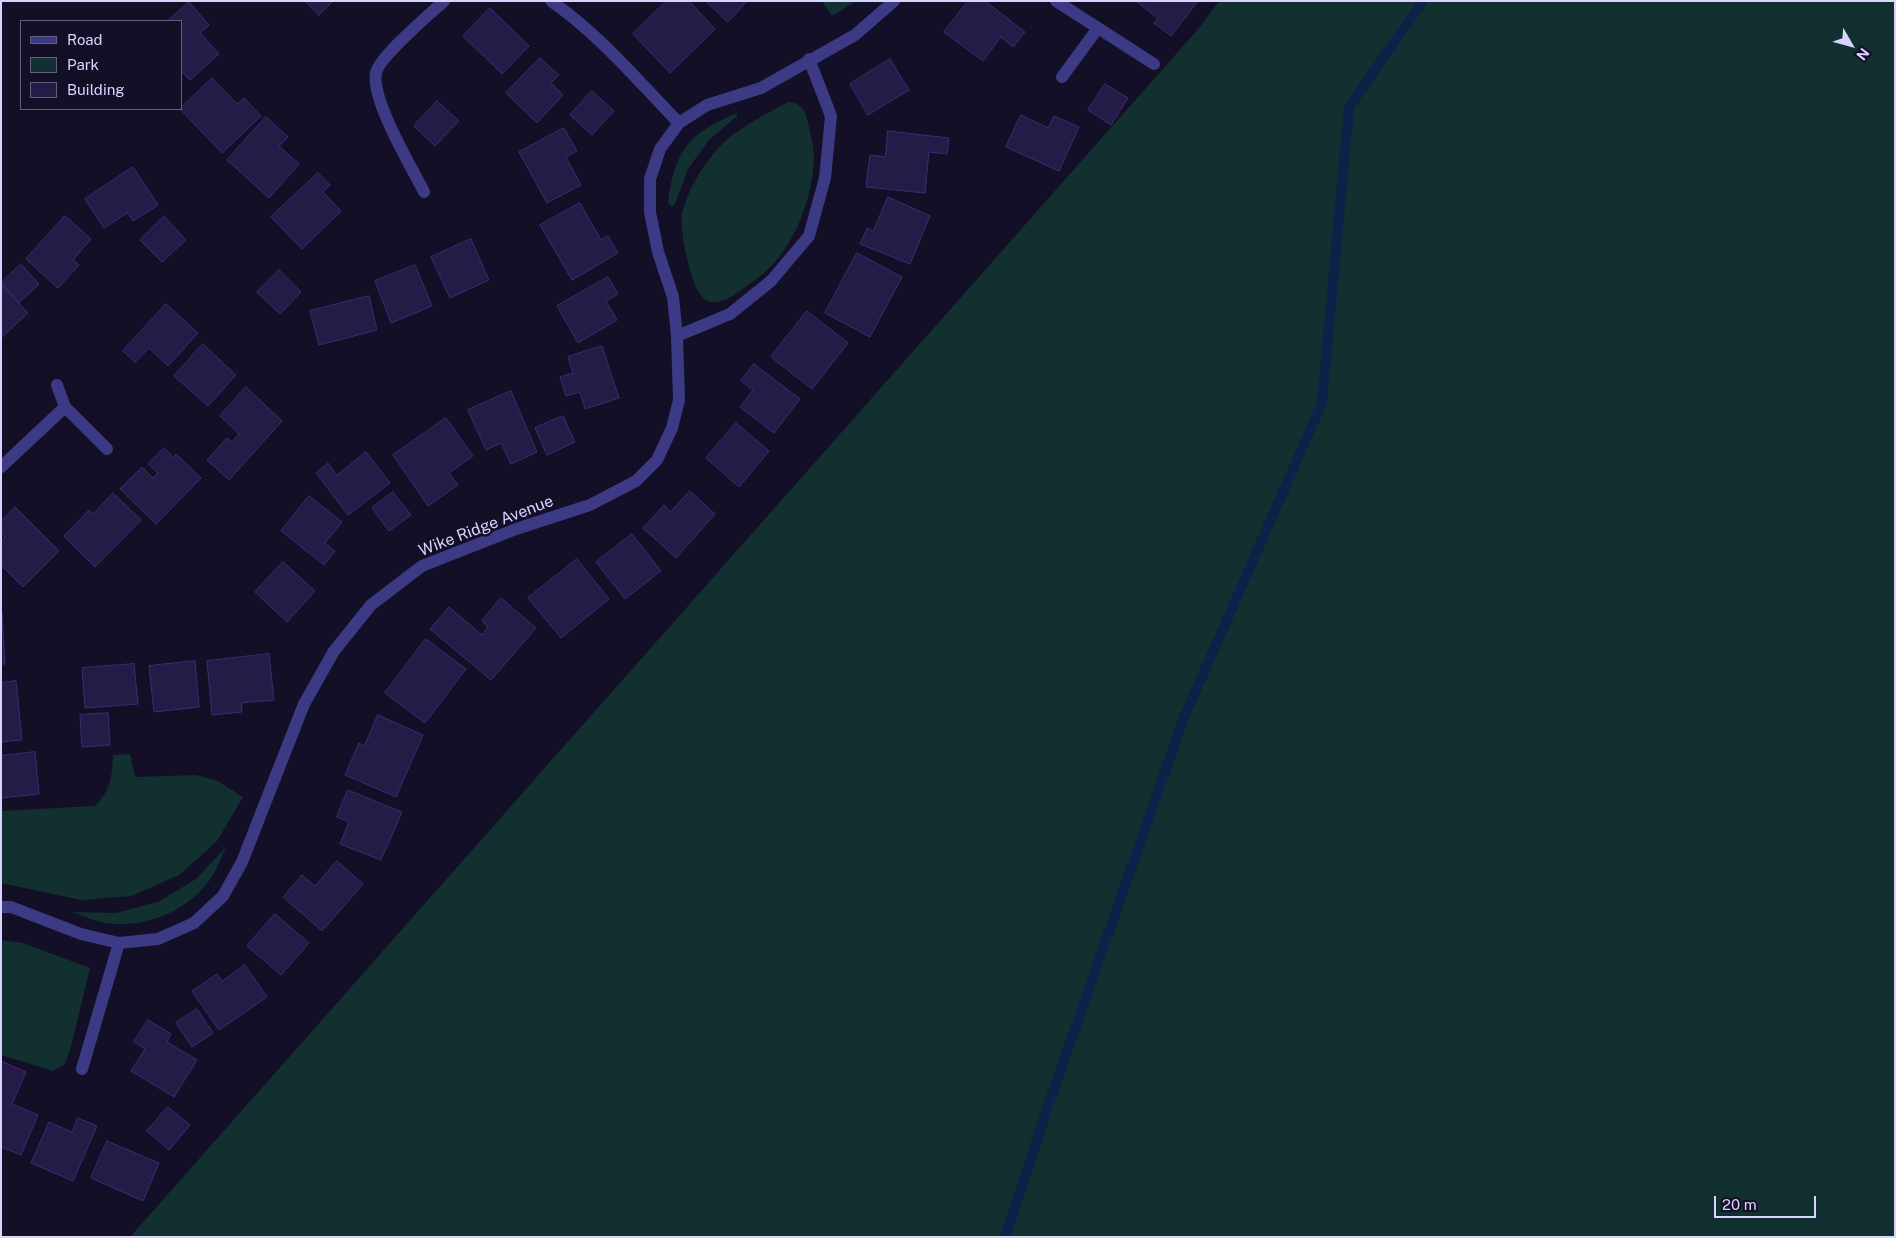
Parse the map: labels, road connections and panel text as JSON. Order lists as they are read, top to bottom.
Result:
{
  "streets": {
    "street": ["Wike Ridge Avenue"]
  },
  "legend": ["Road", "Park", "Building"],
  "scale_bar": "20 m",
  "north": "bottom right"
}
